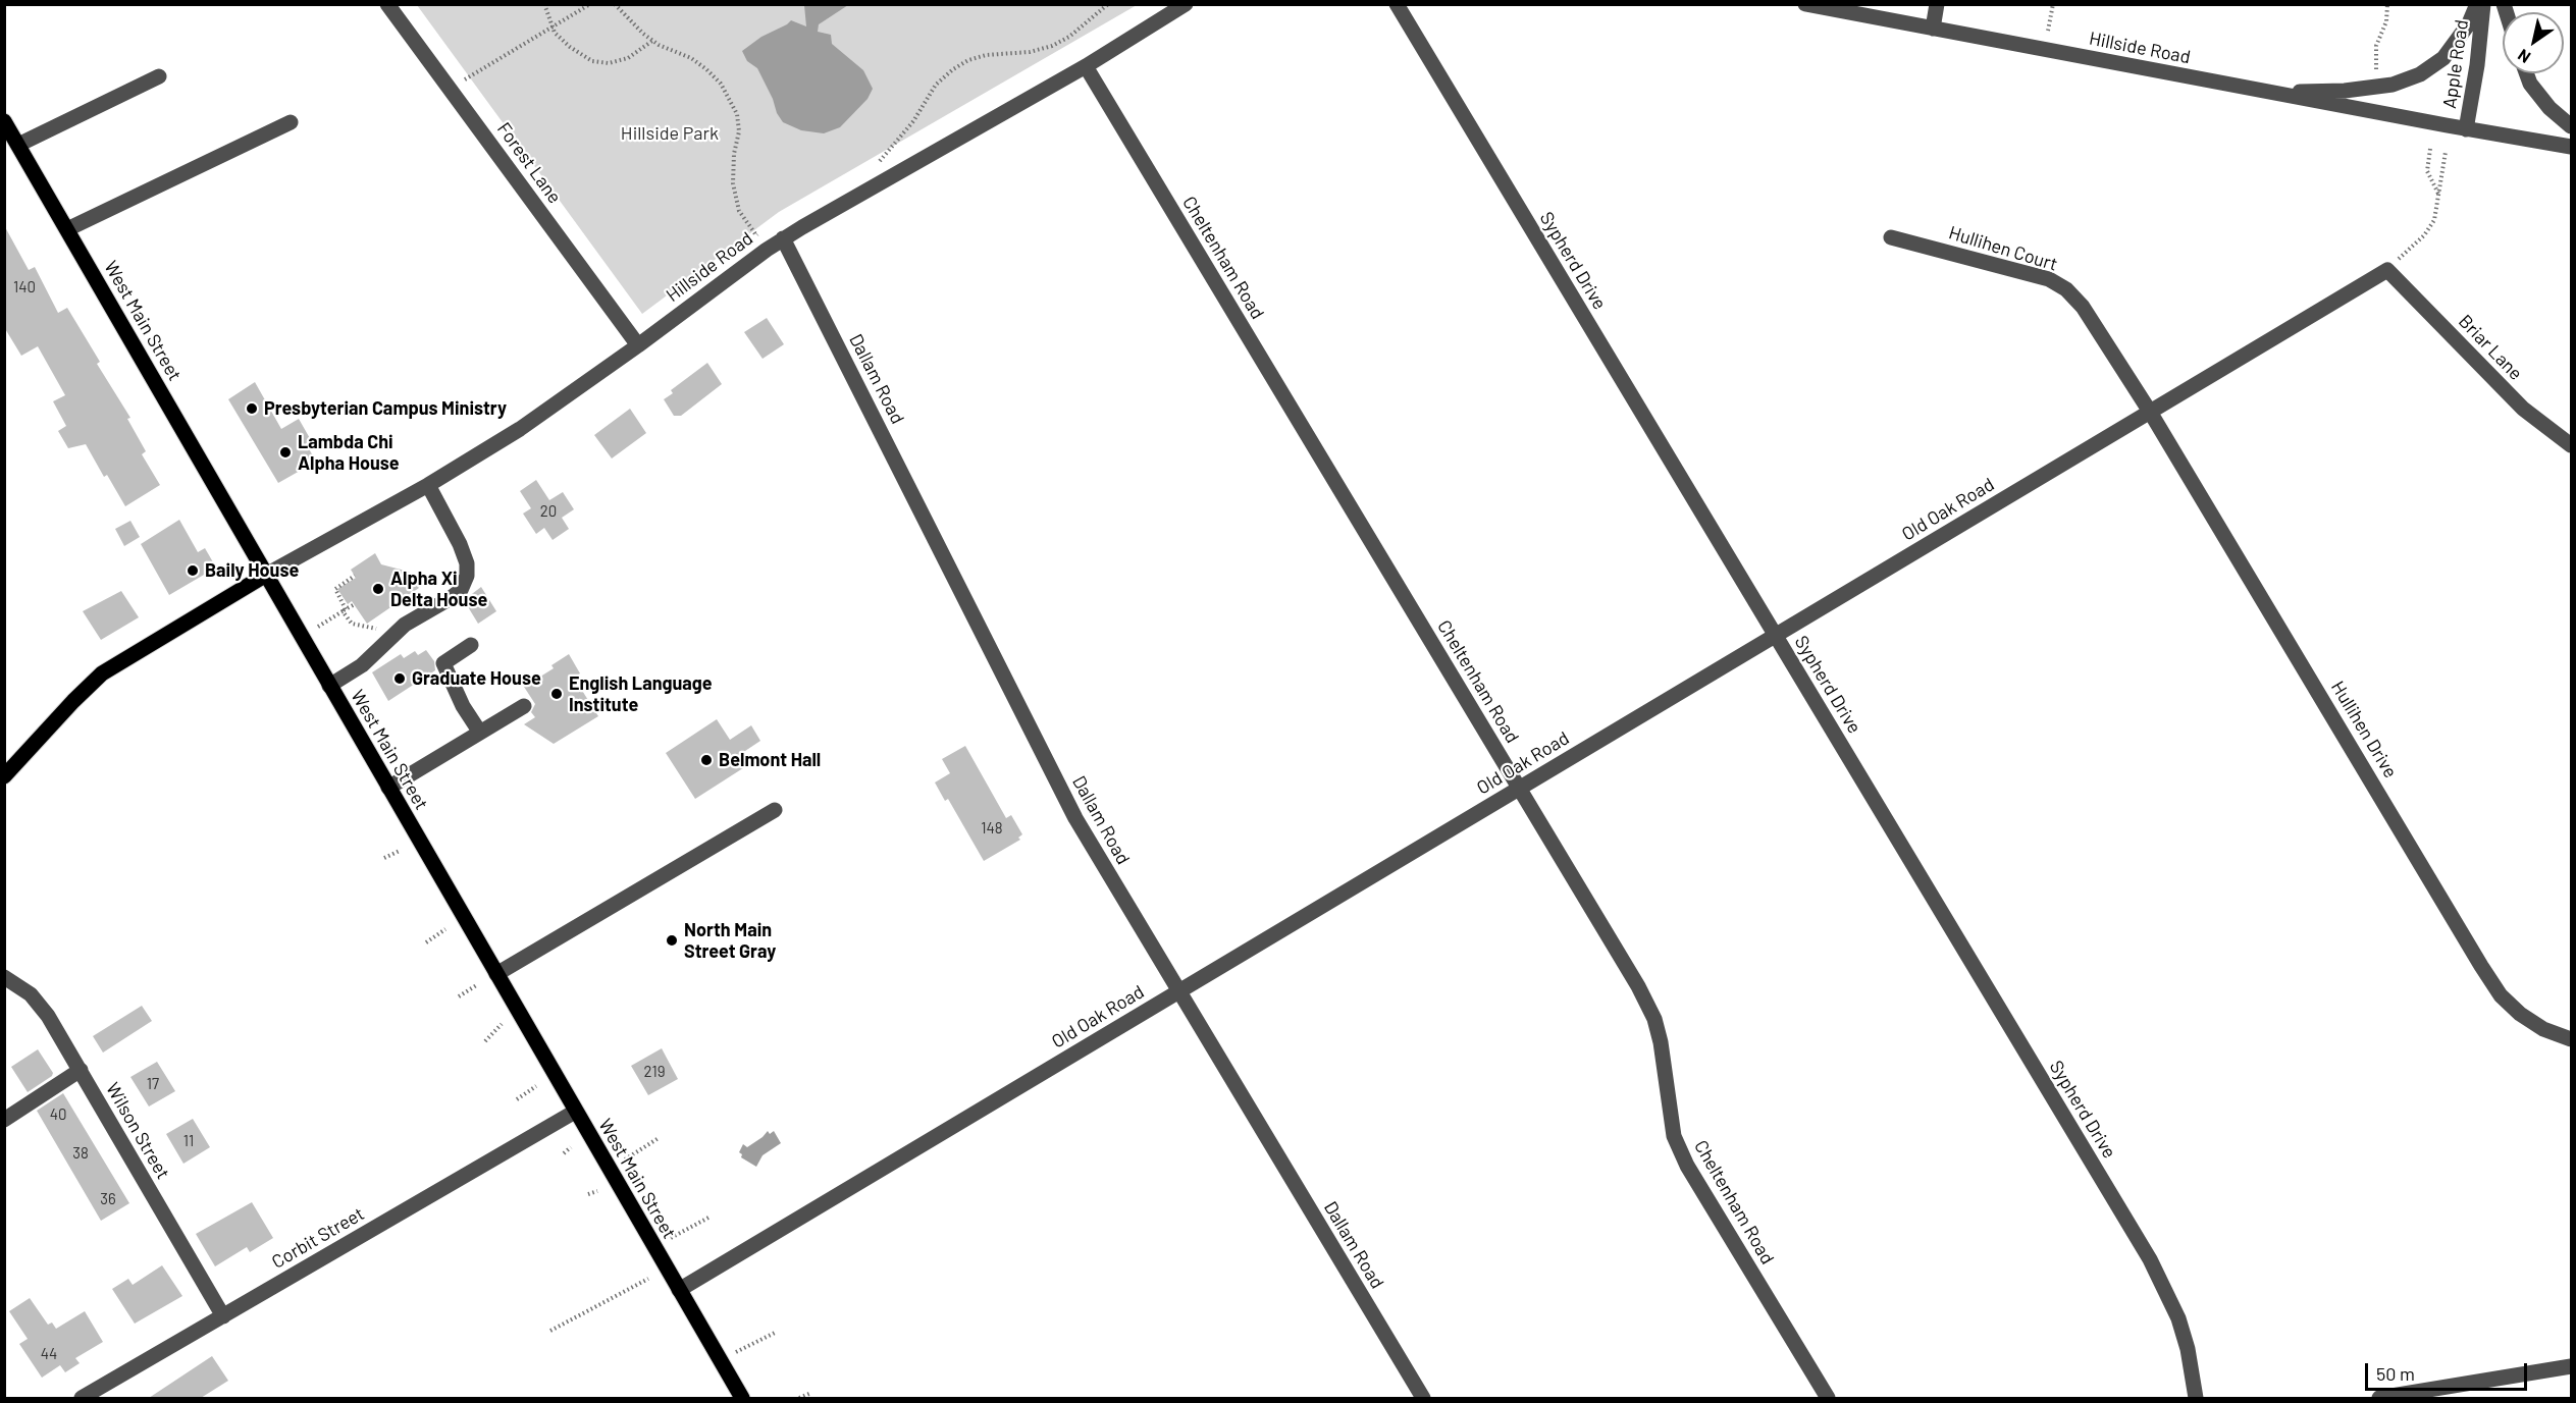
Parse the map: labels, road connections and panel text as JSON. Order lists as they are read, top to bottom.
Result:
{
  "streets": {
    "main road": ["West Main Street"],
    "street": [
      "Hillside Road",
      "Apple Road",
      "Forest Lane",
      "Hullihen Court",
      "Cheltenham Road",
      "Sypherd Drive",
      "Briar Lane",
      "Dallam Road",
      "Old Oak Road",
      "Hullihen Drive",
      "Wilson Street",
      "Corbit Street"
    ]
  },
  "crossings": [
    ["Hillside Road", "Apple Road"],
    ["Hillside Road", "Forest Lane"],
    ["Hillside Road", "Cheltenham Road"],
    ["Hillside Road", "West Main Street"],
    ["Hillside Road", "Dallam Road"],
    ["Hullihen Court", "Old Oak Road"],
    ["Hullihen Court", "Hullihen Drive"],
    ["Cheltenham Road", "Old Oak Road"],
    ["Sypherd Drive", "Old Oak Road"],
    ["West Main Street", "Old Oak Road"],
    ["West Main Street", "Corbit Street"],
    ["Briar Lane", "Old Oak Road"],
    ["Dallam Road", "Old Oak Road"],
    ["Old Oak Road", "Hullihen Drive"],
    ["Wilson Street", "Corbit Street"]
  ],
  "parks": ["Hillside Park"],
  "places": [
    "Presbyterian Campus Ministry",
    "Lambda Chi Alpha House",
    "Baily House",
    "Alpha Xi Delta House",
    "Graduate House",
    "English Language Institute",
    "Belmont Hall",
    "North Main Street Gray"
  ],
  "house_numbers": [
    "140",
    "20",
    "148",
    "219",
    "17",
    "40",
    "11",
    "38",
    "36",
    "44"
  ],
  "scale_bar": "50 m",
  "north": "bottom left"
}
